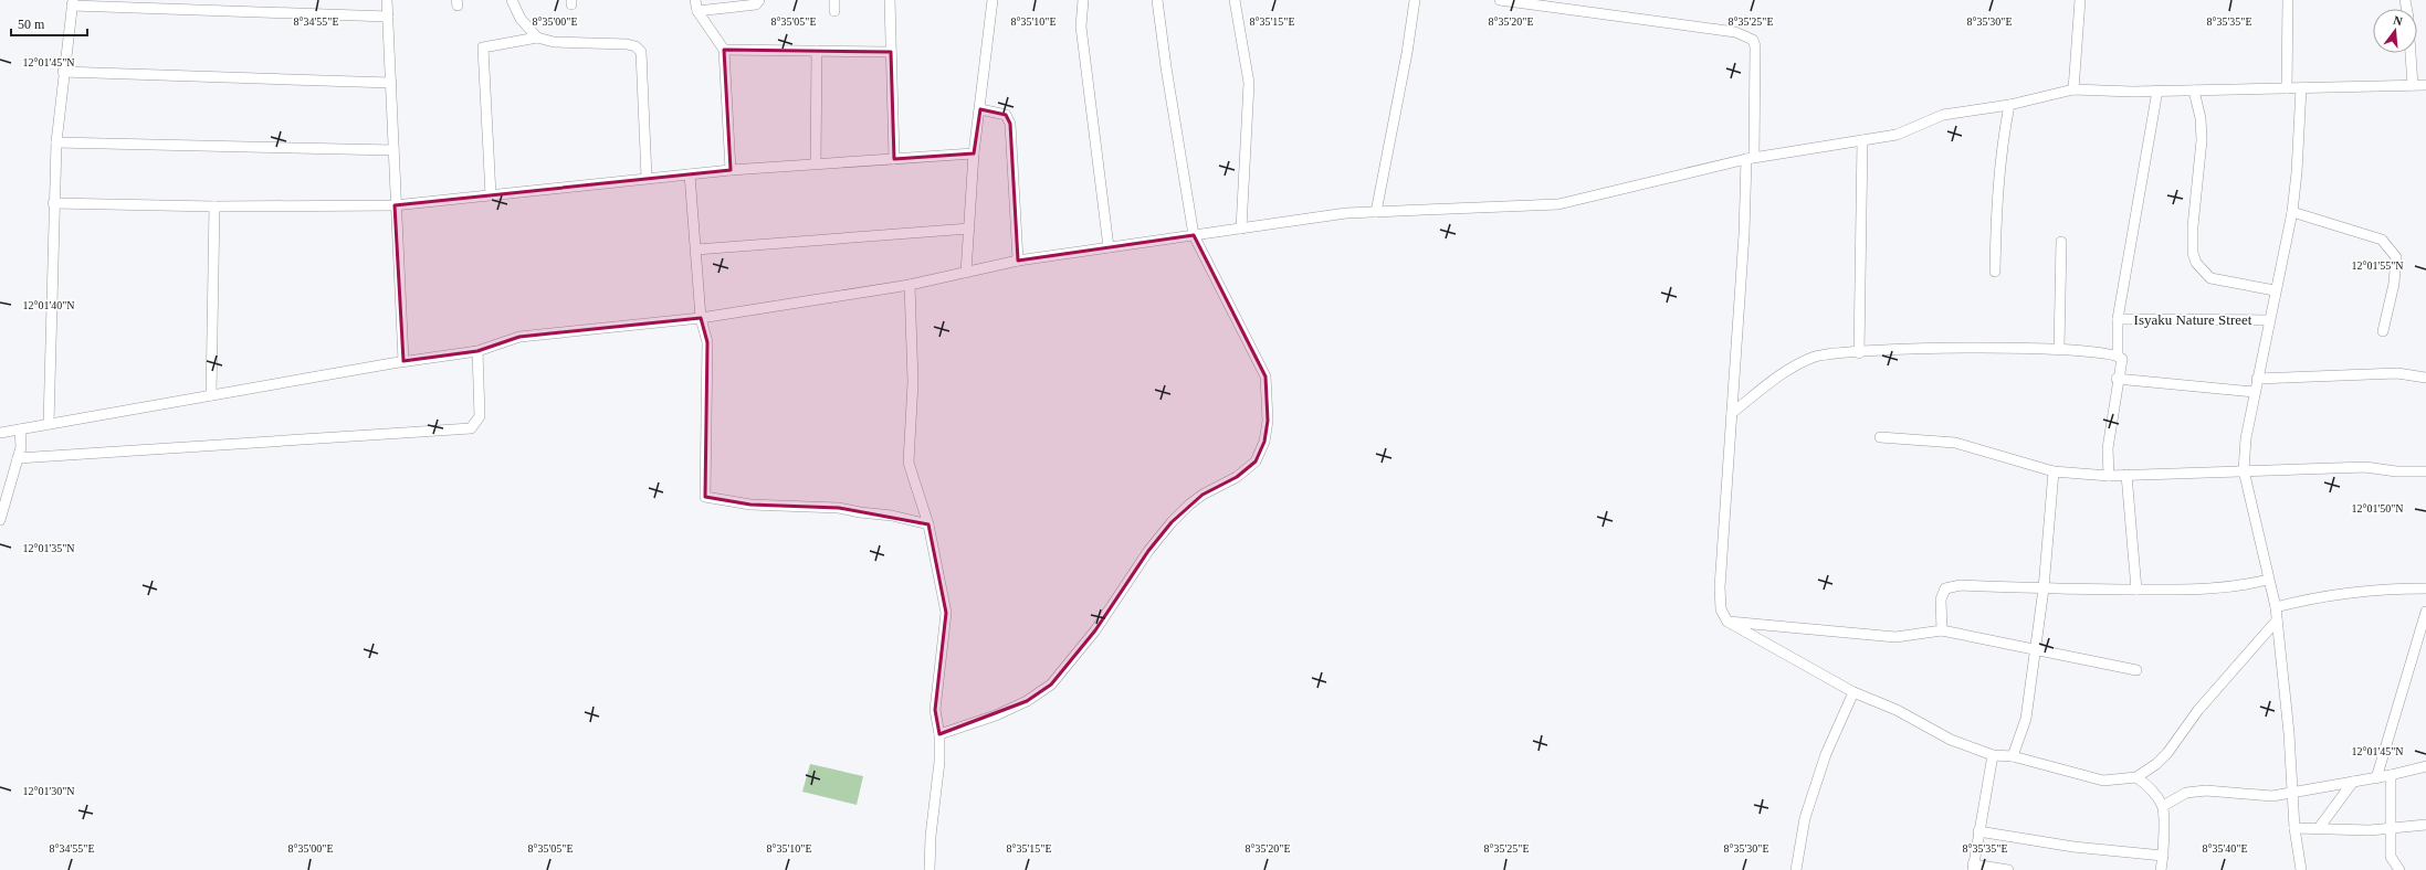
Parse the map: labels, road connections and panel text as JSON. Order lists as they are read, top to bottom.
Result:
{
  "streets": {
    "street": ["Isyaku Nature Street"]
  },
  "scale_bar": "50 m",
  "north": "top",
  "coordinates": [
    "8°34'55\"E",
    "8°35'00\"E",
    "8°35'05\"E",
    "8°35'10\"E",
    "8°35'15\"E",
    "8°35'20\"E",
    "8°35'25\"E",
    "8°35'30\"E",
    "8°35'35\"E",
    "12°01'45\"N",
    "12°01'55\"N",
    "12°01'40\"N",
    "12°01'50\"N",
    "12°01'35\"N",
    "12°01'30\"N",
    "8°35'40\"E"
  ]
}
